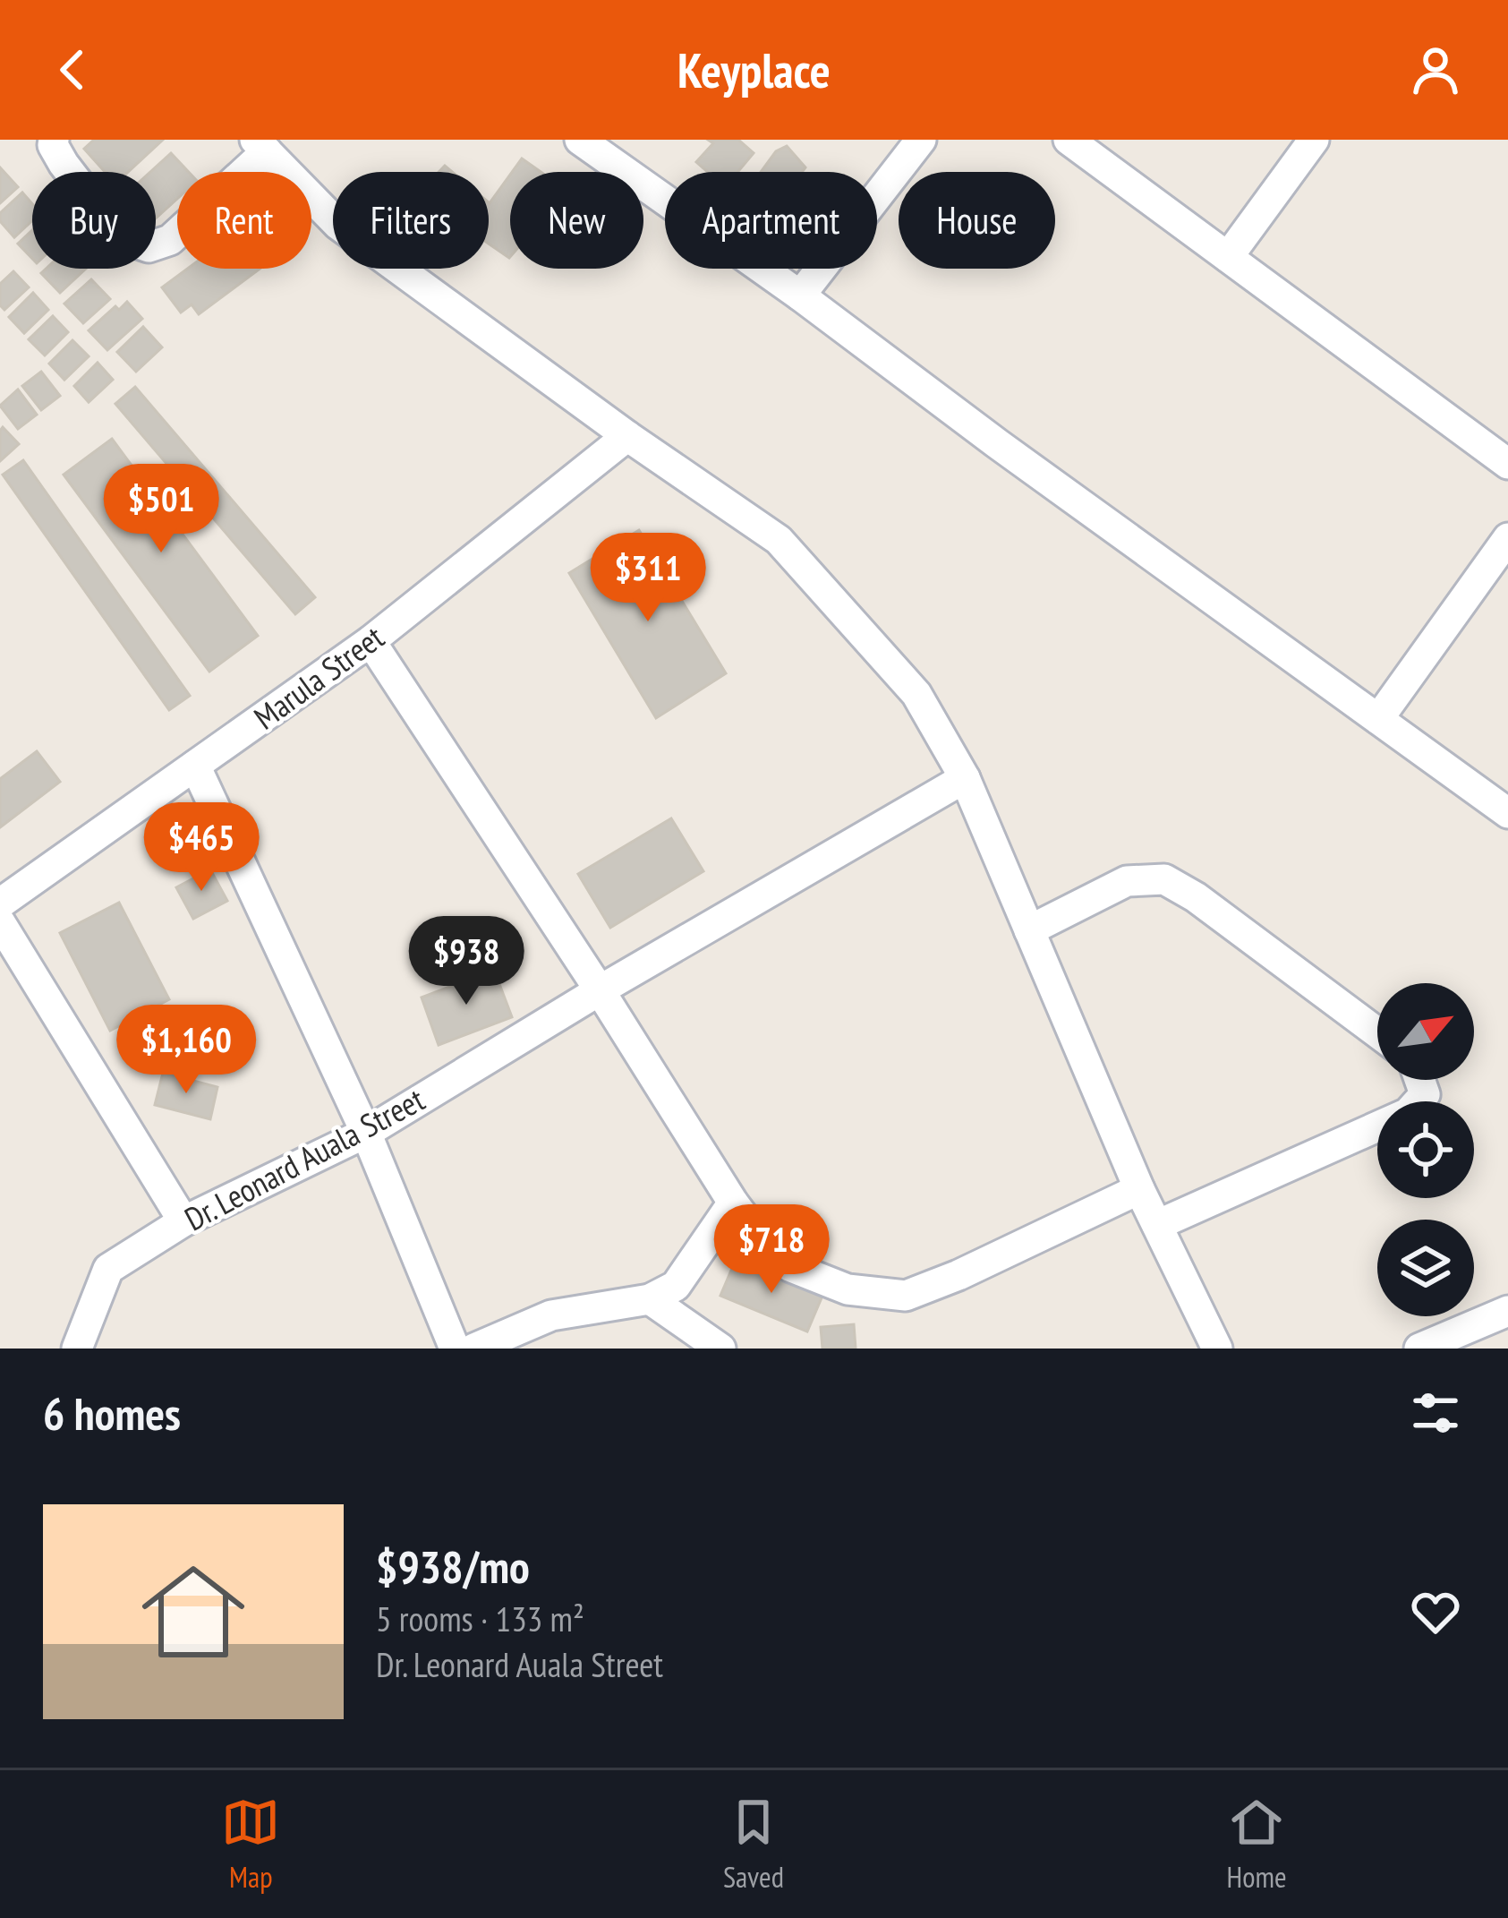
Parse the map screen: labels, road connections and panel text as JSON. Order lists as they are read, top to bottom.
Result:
{
  "streets": {
    "street": ["Marula Street", "Dr. Leonard Auala Street"]
  },
  "north": "top right",
  "page": {
    "header": "Keyplace",
    "chip": [
      "Buy",
      "Rent",
      "Filters",
      "New",
      "Apartment",
      "House"
    ],
    "price": [
      "$501",
      "$311",
      "$465",
      "$938",
      "$1,160",
      "$718"
    ],
    "heading": "6 homes",
    "list": [
      {
        "name": "$938/mo",
        "note": "5 rooms · 133 m² · Dr. Leonard Auala Street"
      }
    ],
    "tabs": ["Map", "Saved", "Home"]
  }
}
